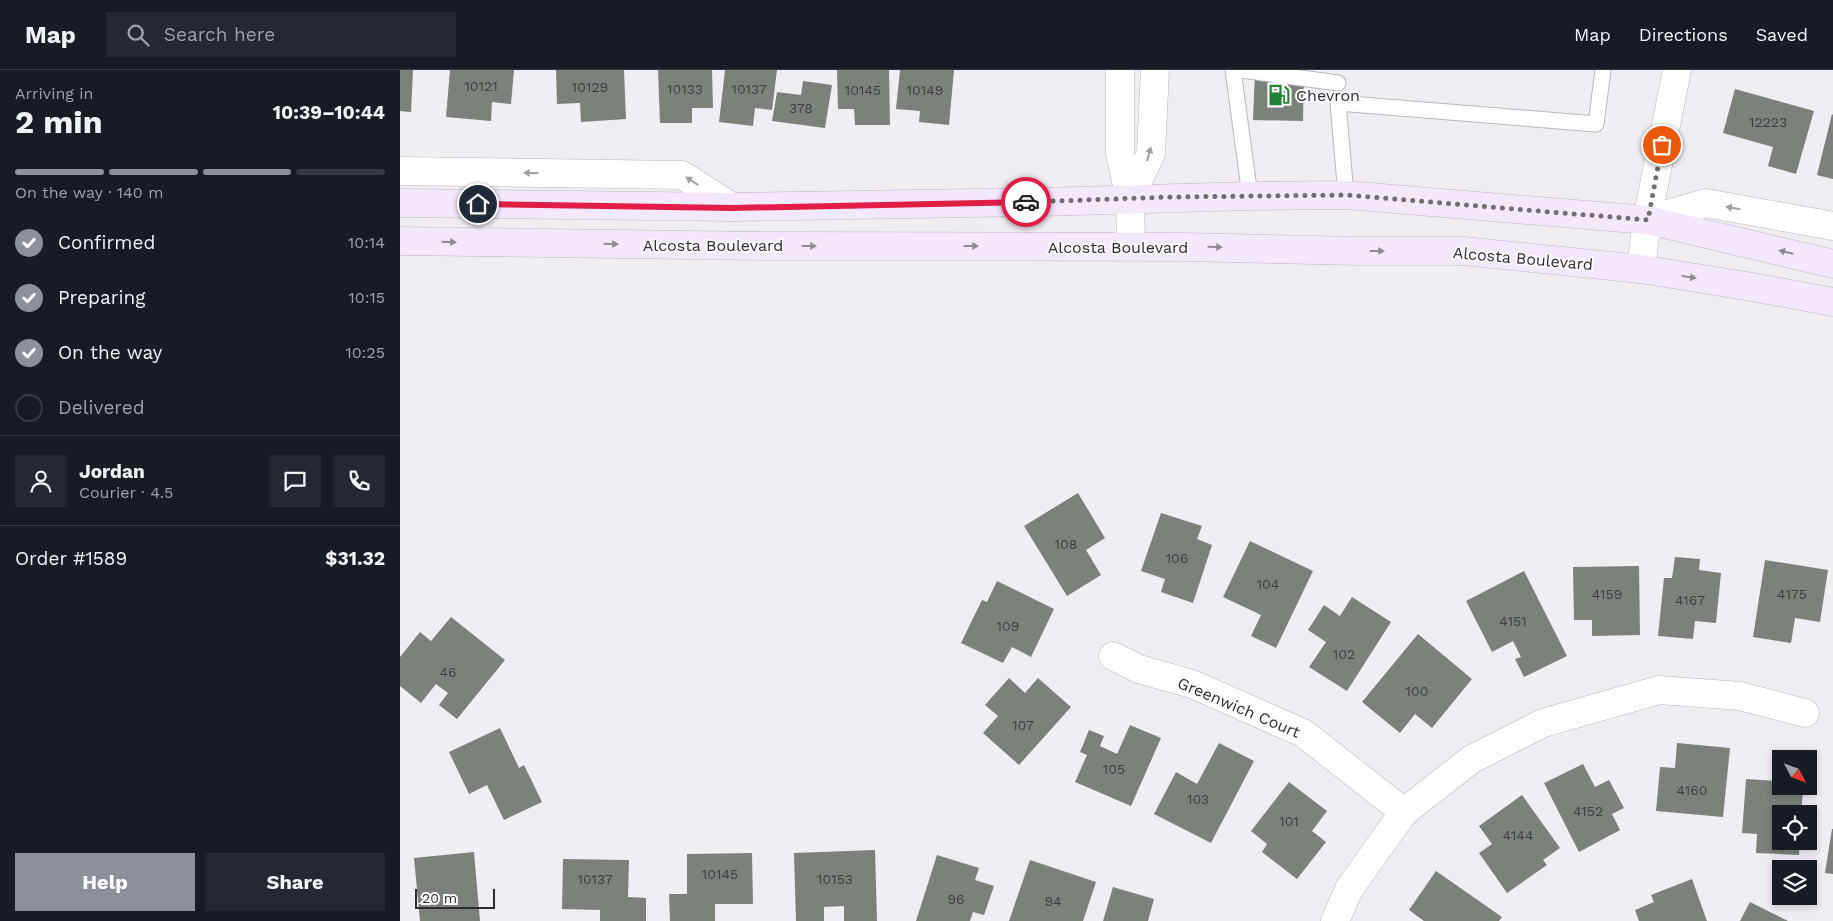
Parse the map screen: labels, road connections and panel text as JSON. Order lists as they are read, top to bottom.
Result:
{
  "streets": {
    "main road": ["Alcosta Boulevard"],
    "street": ["Greenwich Court"]
  },
  "places": {
    "fuel station": ["Chevron"]
  },
  "house_numbers": [
    "10121",
    "10129",
    "10133",
    "10137",
    "10145",
    "10149",
    "378",
    "12223",
    "108",
    "106",
    "104",
    "4159",
    "4175",
    "4167",
    "4151",
    "109",
    "102",
    "46",
    "100",
    "107",
    "105",
    "4160",
    "103",
    "4152",
    "101",
    "4144",
    "10145",
    "10137",
    "10153",
    "96",
    "94"
  ],
  "scale_bar": "20 m",
  "north": "bottom right",
  "page": {
    "header": "Map",
    "search": "Search here",
    "nav": ["Map", "Directions", "Saved"],
    "heading": ["2 min", "Arriving in", "10:39–10:44"],
    "panel": [
      "Jordan",
      "Courier · 4.5",
      "Order #1589",
      "$31.32"
    ],
    "bar": "On the way · 140 m",
    "list": [
      ["Confirmed", "10:14"],
      ["Preparing", "10:15"],
      ["On the way", "10:25"],
      "Delivered"
    ],
    "buttons": ["Help", "Share"],
    "scale": "20 m"
  }
}
